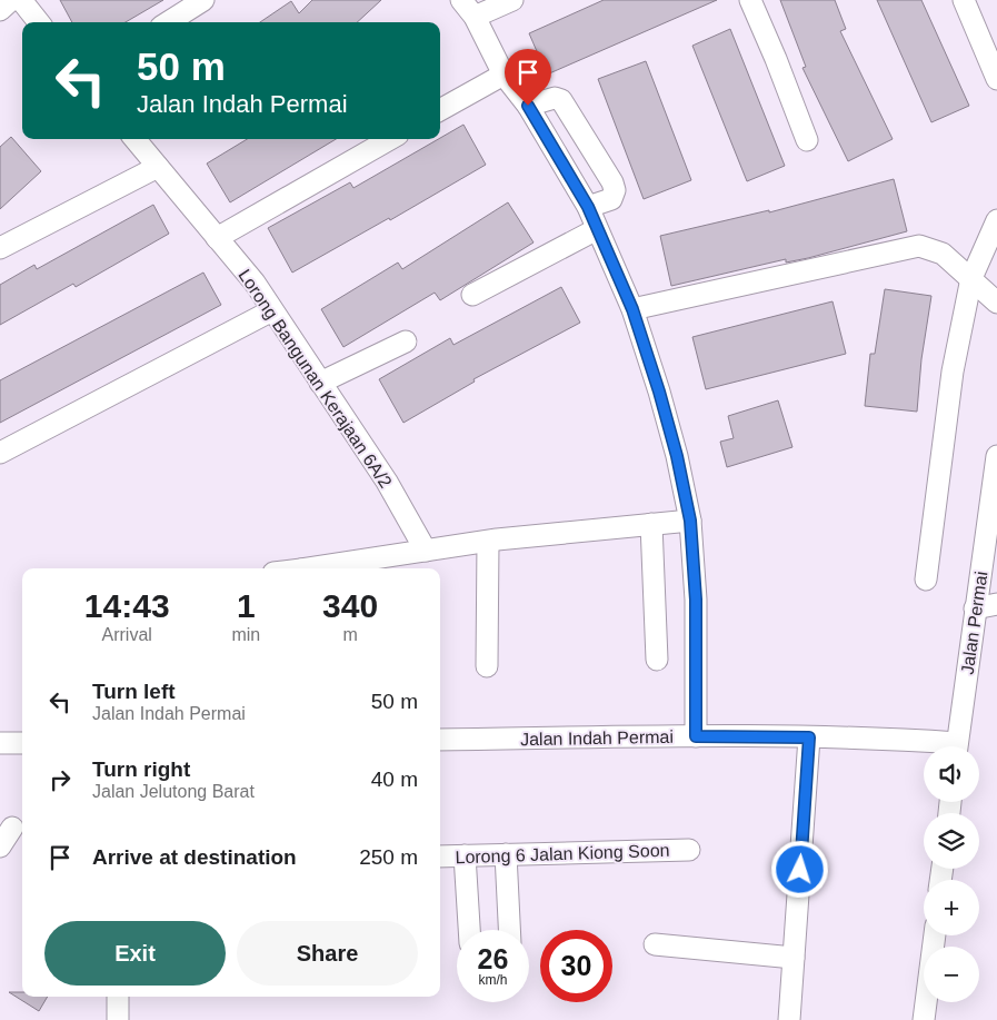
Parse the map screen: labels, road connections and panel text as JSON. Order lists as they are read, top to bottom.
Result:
{
  "streets": {
    "street": [
      "Lorong Bangunan Kerajaan 6A/2",
      "Jalan Permai",
      "Jalan Indah Permai",
      "Lorong 6 Jalan Kiong Soon"
    ]
  },
  "page": {
    "turn": ["50 m", "Jalan Indah Permai"],
    "eta": [
      "14:43",
      "Arrival",
      "1",
      "min",
      "340",
      "m"
    ],
    "list": [
      {
        "name": "Turn left",
        "note": "Jalan Indah Permai",
        "value": "50 m"
      },
      {
        "name": "Turn right",
        "note": "Jalan Jelutong Barat",
        "value": "40 m"
      },
      {
        "name": "Arrive at destination",
        "value": "250 m"
      }
    ],
    "map_buttons": ["+", "−"],
    "buttons": ["Exit", "Share"],
    "speed": "26 km/h",
    "limit": "30"
  }
}
